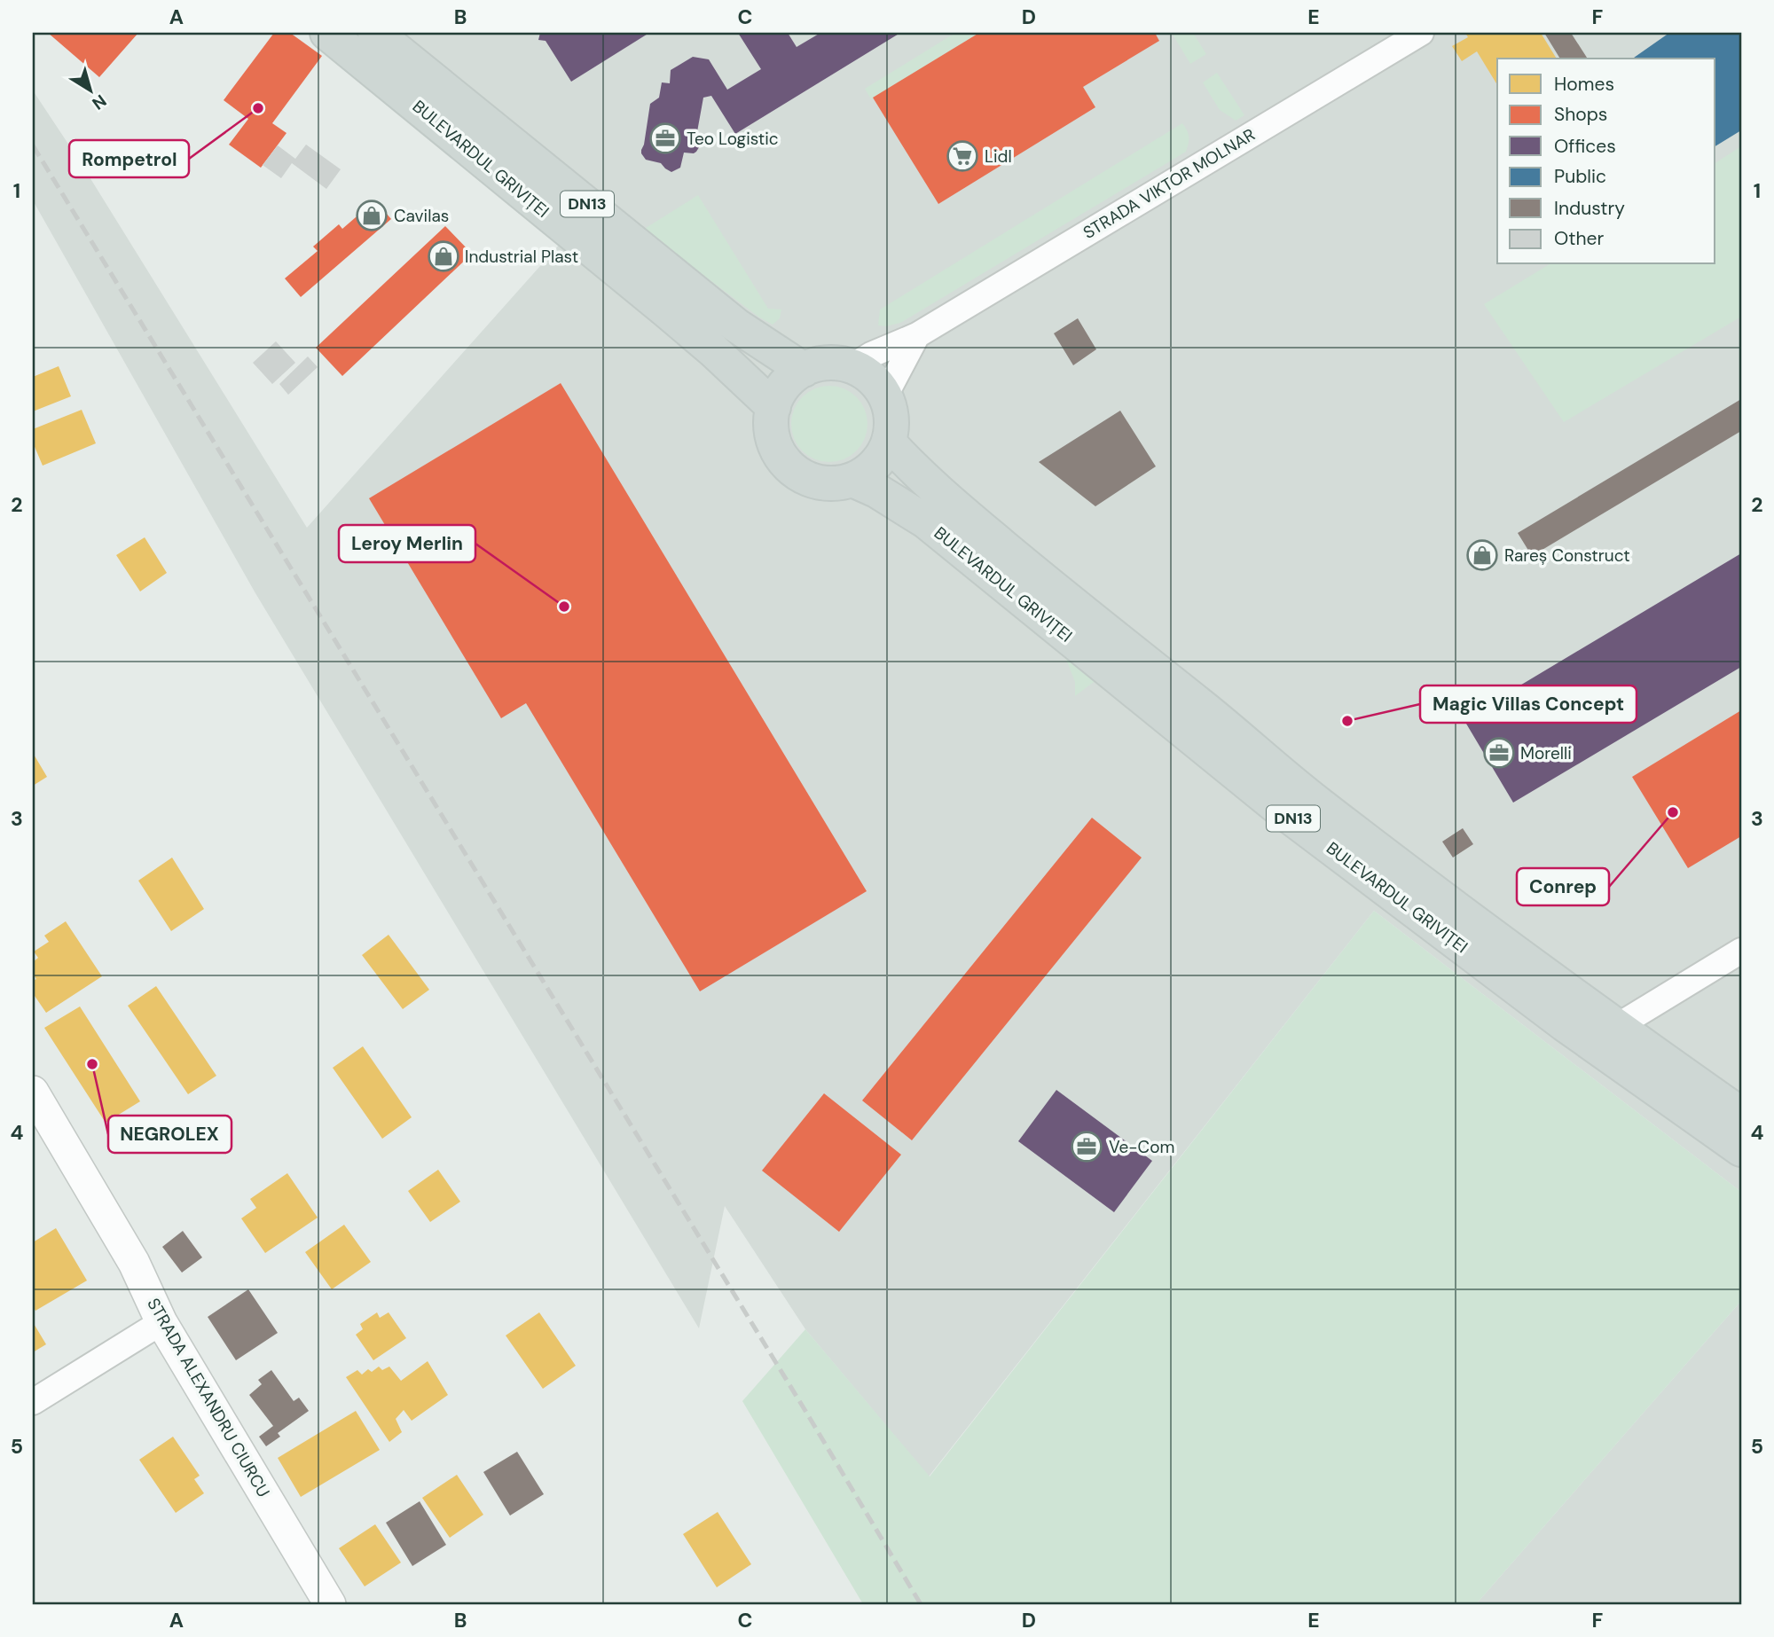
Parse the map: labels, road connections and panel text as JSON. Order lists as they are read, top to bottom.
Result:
{
  "streets": {
    "main road": ["BULEVARDUL GRIVIȚEI", "DN13"],
    "street": ["STRADA VIKTOR MOLNAR", "STRADA ALEXANDRU CIURCU"]
  },
  "crossings": [
    ["BULEVARDUL GRIVIȚEI", "STRADA VIKTOR MOLNAR"]
  ],
  "places": {
    "other": [
      "Rompetrol",
      "Leroy Merlin",
      "Magic Villas Concept",
      "Conrep",
      "NEGROLEX"
    ],
    "office": ["Teo Logistic", "Morelli", "Ve-Com"],
    "supermarket": ["Lidl"],
    "shop": ["Cavilas", "Industrial Plast", "Rareș Construct"]
  },
  "legend": [
    "Homes",
    "Shops",
    "Offices",
    "Public",
    "Industry",
    "Other"
  ],
  "north": "bottom right",
  "grid": {
    "columns": [
      "A",
      "B",
      "C",
      "D",
      "E",
      "F"
    ],
    "rows": [
      "1",
      "2",
      "3",
      "4",
      "5"
    ]
  }
}
